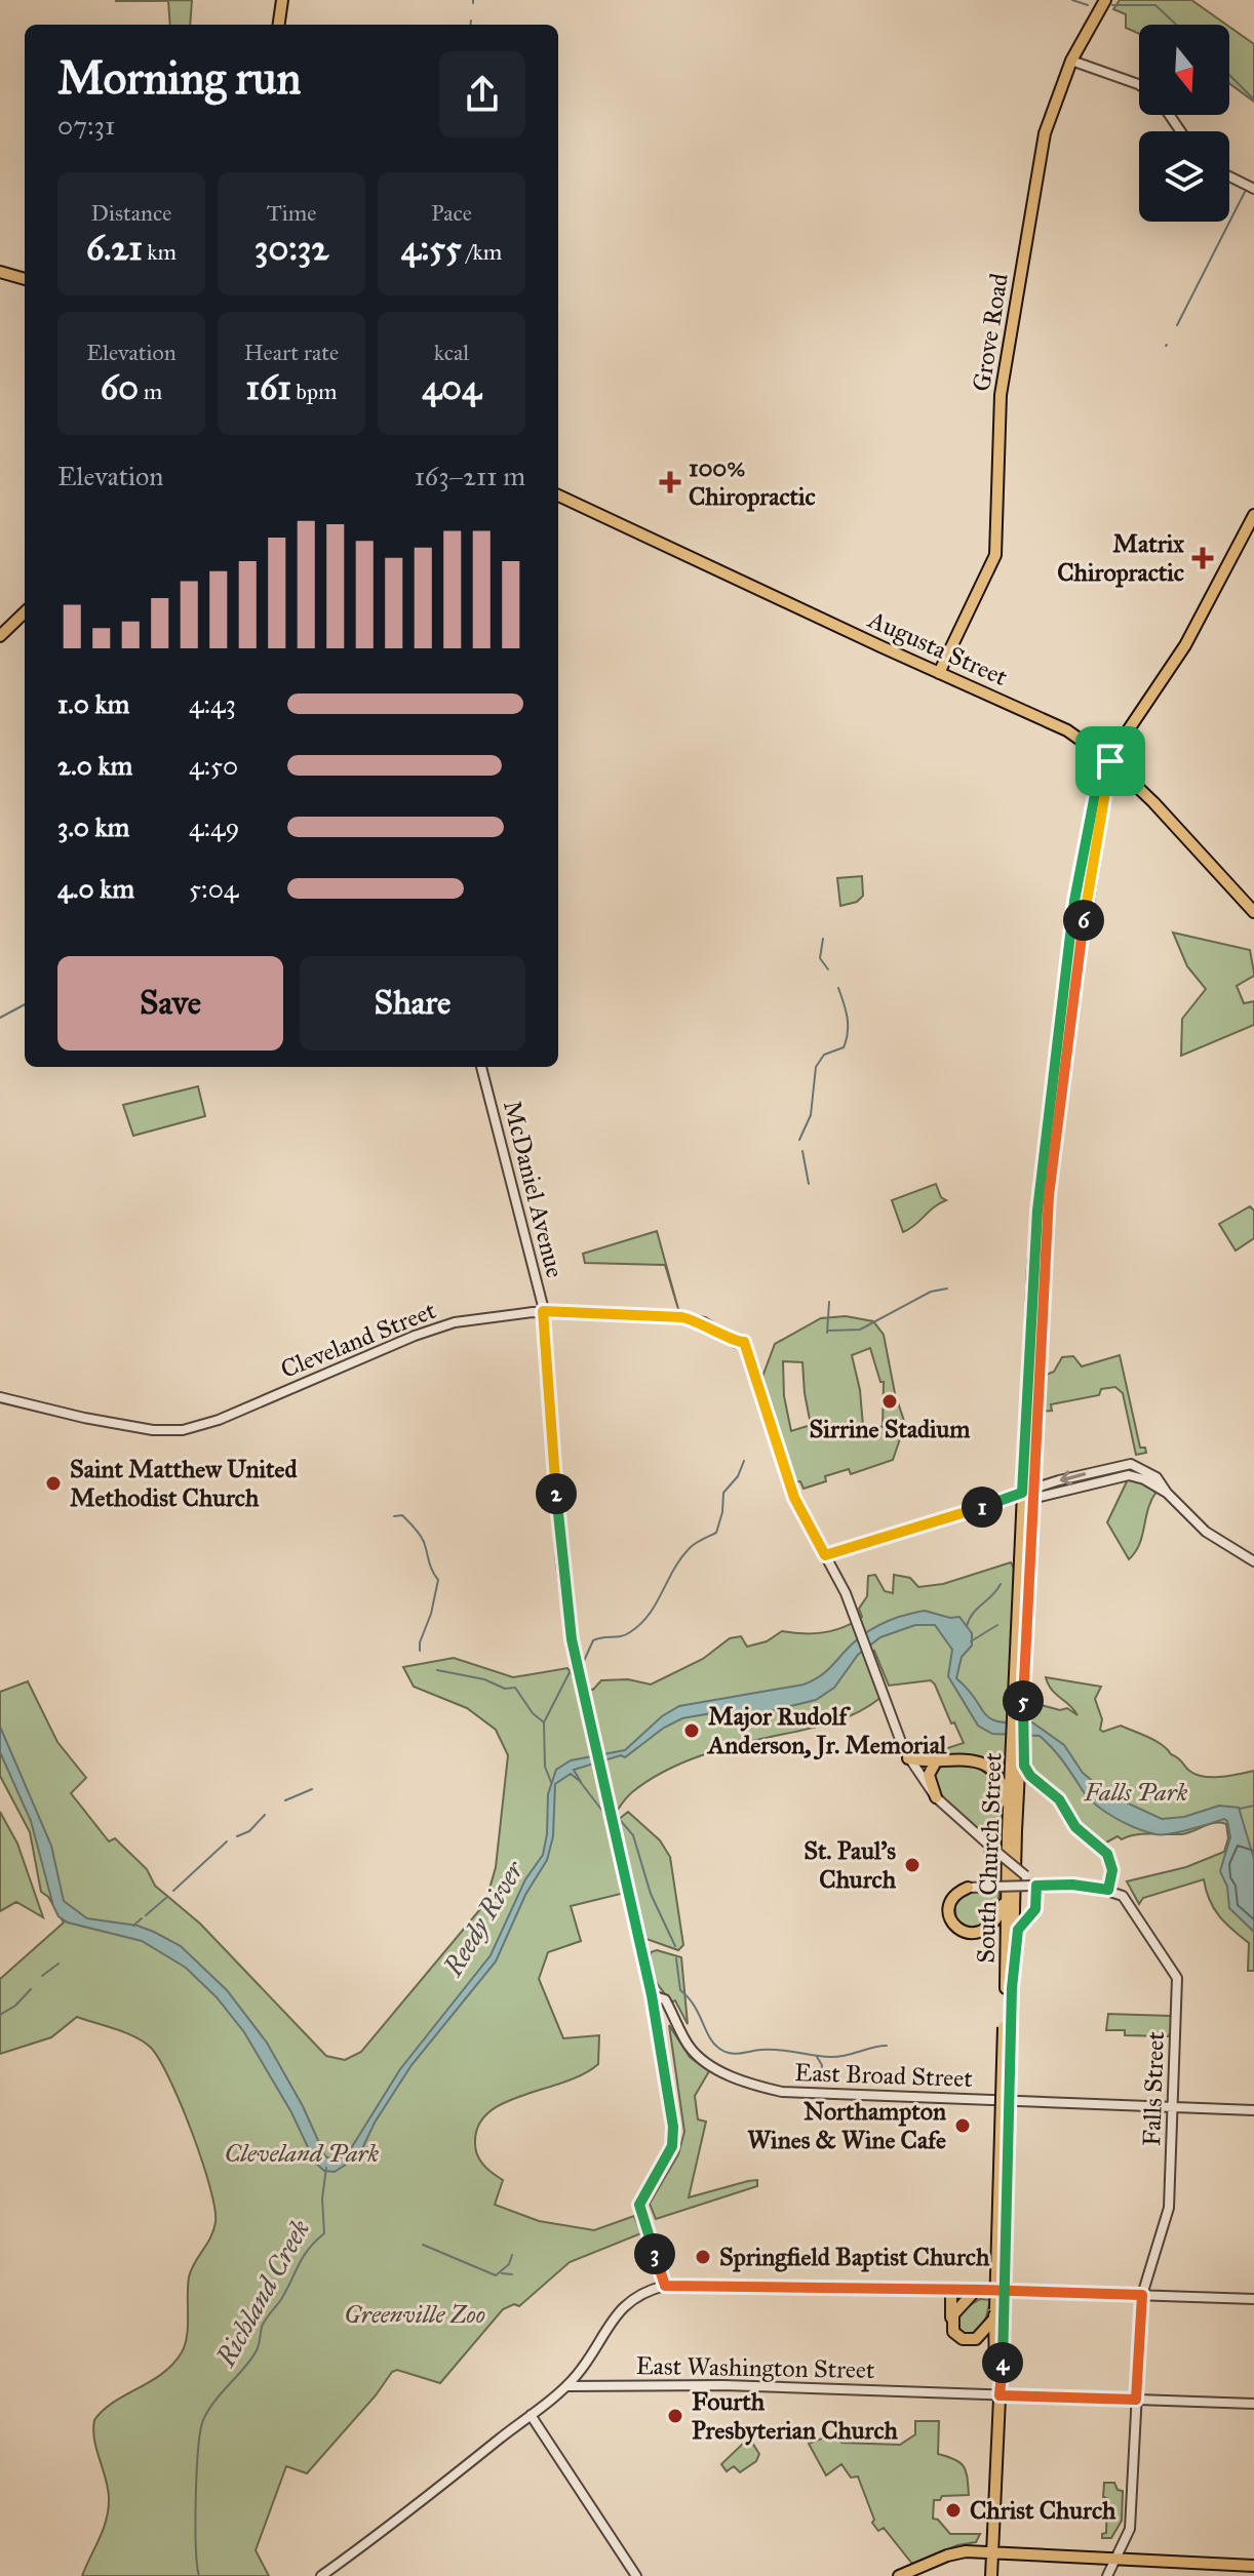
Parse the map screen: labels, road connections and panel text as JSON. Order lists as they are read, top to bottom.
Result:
{
  "streets": {
    "main road": ["Grove Road", "Augusta Street", "South Church Street"],
    "street": [
      "McDaniel Avenue",
      "Cleveland Street",
      "East Broad Street",
      "Falls Street",
      "East Washington Street"
    ]
  },
  "crossings": [
    ["Grove Road", "Augusta Street"],
    ["Augusta Street", "South Church Street"],
    ["McDaniel Avenue", "Cleveland Street"],
    ["McDaniel Avenue", "East Broad Street"],
    ["South Church Street", "East Washington Street"],
    ["East Broad Street", "Falls Street"],
    ["Falls Street", "East Washington Street"]
  ],
  "water": ["Reedy River", "Richland Creek"],
  "parks": ["Falls Park", "Cleveland Park", "Greenville Zoo"],
  "places": {
    "health": ["100% Chiropractic", "Matrix Chiropractic"],
    "other": [
      "Sirrine Stadium",
      "Saint Matthew United Methodist Church",
      "Major Rudolf Anderson, Jr. Memorial",
      "St. Paul’s Church",
      "Northampton Wines & Wine Cafe",
      "Springfield Baptist Church",
      "Fourth Presbyterian Church",
      "Christ Church"
    ]
  },
  "north": "bottom",
  "page": {
    "heading": ["Morning run", "07:31"],
    "stats": [
      ["Distance", "6.21 km"],
      ["Time", "30:32"],
      ["Pace", "4:55 /km"],
      ["Elevation", "60 m"],
      ["Heart rate", "161 bpm"],
      ["kcal", "404"]
    ],
    "chart": ["Elevation", "163–211 m"],
    "list": [
      {
        "name": "1.0 km",
        "note": "4:43"
      },
      {
        "name": "2.0 km",
        "note": "4:50"
      },
      {
        "name": "3.0 km",
        "note": "4:49"
      },
      {
        "name": "4.0 km",
        "note": "5:04"
      }
    ],
    "pins": [
      "6",
      "2",
      "1",
      "5",
      "3",
      "4"
    ],
    "buttons": ["Save", "Share"]
  }
}
